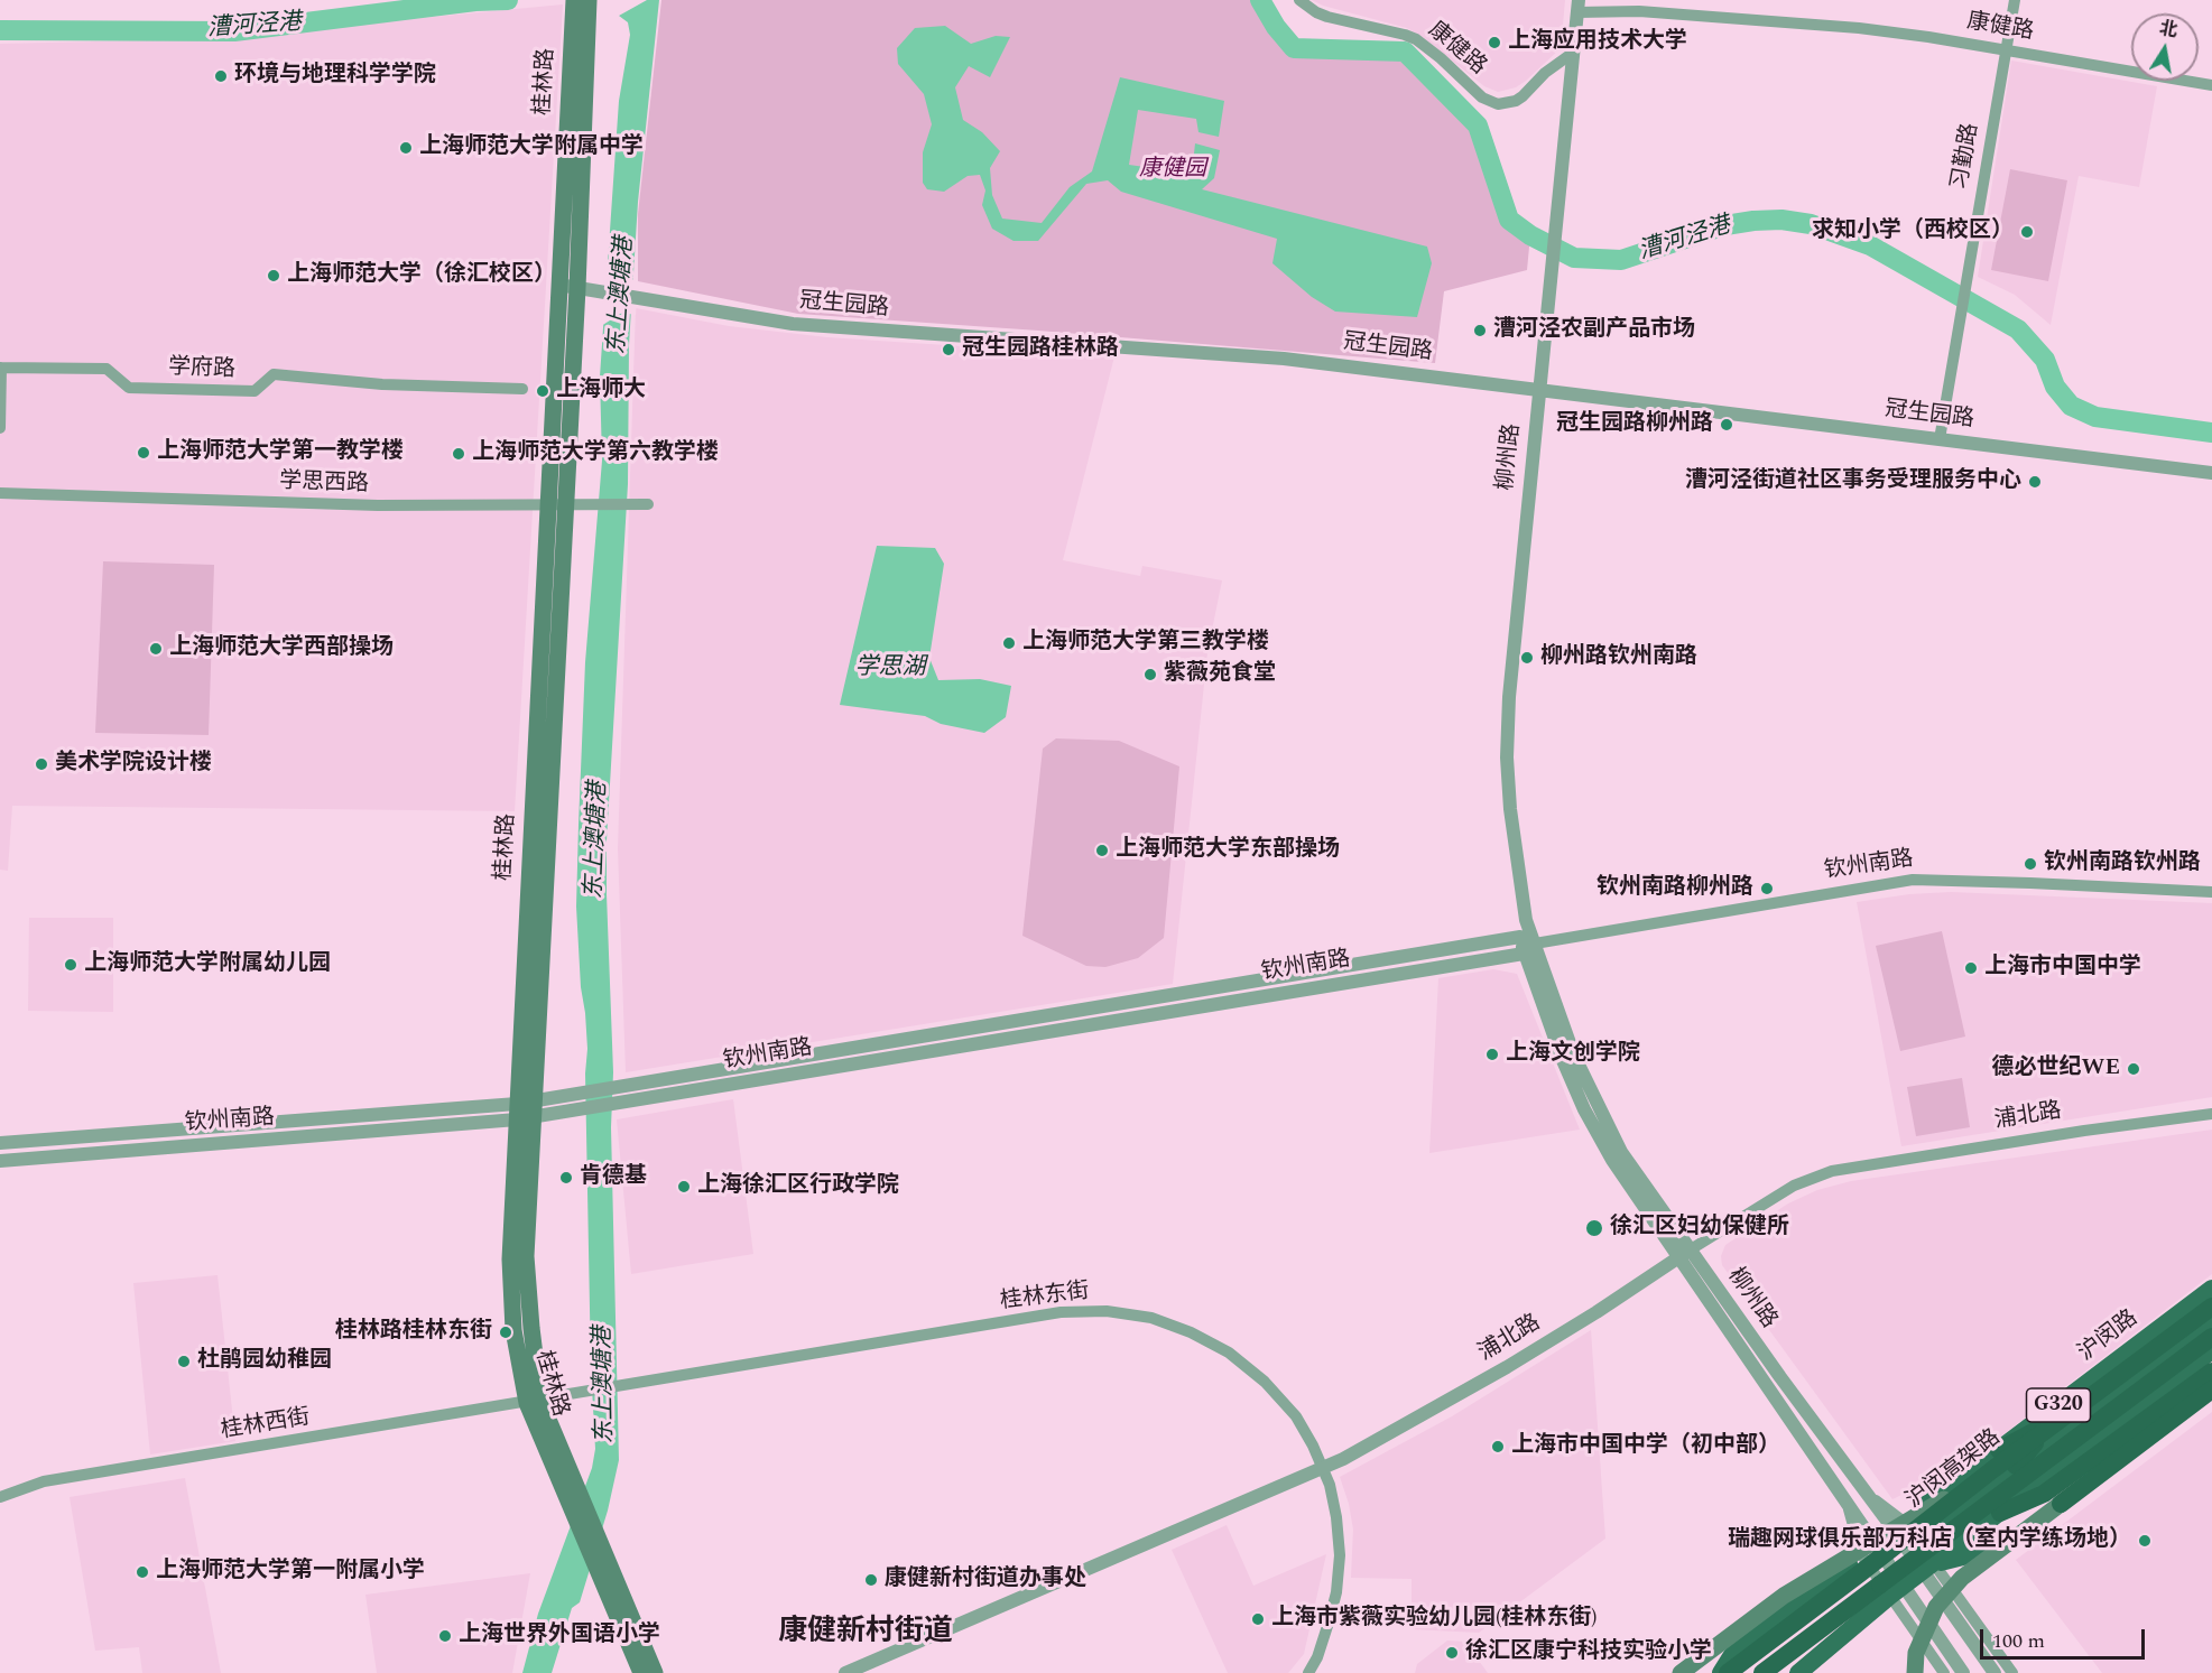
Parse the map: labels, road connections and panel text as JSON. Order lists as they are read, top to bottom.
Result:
{
  "streets": {
    "highway": ["沪闵高架路"],
    "main road": ["桂林路", "沪闵路", "G320"],
    "street": [
      "康健路",
      "习勤路",
      "冠生园路",
      "学府路",
      "柳州路",
      "学思西路",
      "钦州南路",
      "浦北路",
      "桂林东街",
      "桂林西街"
    ]
  },
  "crossings": [
    ["康健路", "习勤路"],
    ["康健路", "柳州路"],
    ["桂林路", "冠生园路"],
    ["桂林路", "学思西路"],
    ["桂林路", "钦州南路"],
    ["桂林路", "桂林东街"],
    ["桂林路", "桂林西街"],
    ["习勤路", "冠生园路"],
    ["冠生园路", "柳州路"],
    ["柳州路", "钦州南路"],
    ["柳州路", "浦北路"],
    ["柳州路", "沪闵路"],
    ["浦北路", "桂林东街"],
    ["桂林东街", "桂林西街"]
  ],
  "districts": ["康健新村街道"],
  "water": ["漕河泾港", "东上澳塘港", "学思湖"],
  "parks": ["康健园"],
  "places": [
    "上海应用技术大学",
    "环境与地理科学学院",
    "上海师范大学附属中学",
    "求知小学（西校区）",
    "上海师范大学（徐汇校区）",
    "漕河泾农副产品市场",
    "冠生园路桂林路",
    "上海师大",
    "冠生园路柳州路",
    "上海师范大学第一教学楼",
    "上海师范大学第六教学楼",
    "漕河泾街道社区事务受理服务中心",
    "上海师范大学第三教学楼",
    "上海师范大学西部操场",
    "柳州路钦州南路",
    "紫薇苑食堂",
    "美术学院设计楼",
    "上海师范大学东部操场",
    "钦州南路钦州路",
    "钦州南路柳州路",
    "上海师范大学附属幼儿园",
    "上海市中国中学",
    "上海文创学院",
    "德必世纪WE",
    "肯德基",
    "上海徐汇区行政学院",
    "徐汇区妇幼保健所",
    "桂林路桂林东街",
    "杜鹃园幼稚园",
    "上海市中国中学（初中部）",
    "瑞趣网球俱乐部万科店（室内学练场地）",
    "上海师范大学第一附属小学",
    "康健新村街道办事处",
    "上海市紫薇实验幼儿园(桂林东街)",
    "上海世界外国语小学",
    "徐汇区康宁科技实验小学"
  ],
  "scale_bar": "100 m",
  "north": "top"
}
